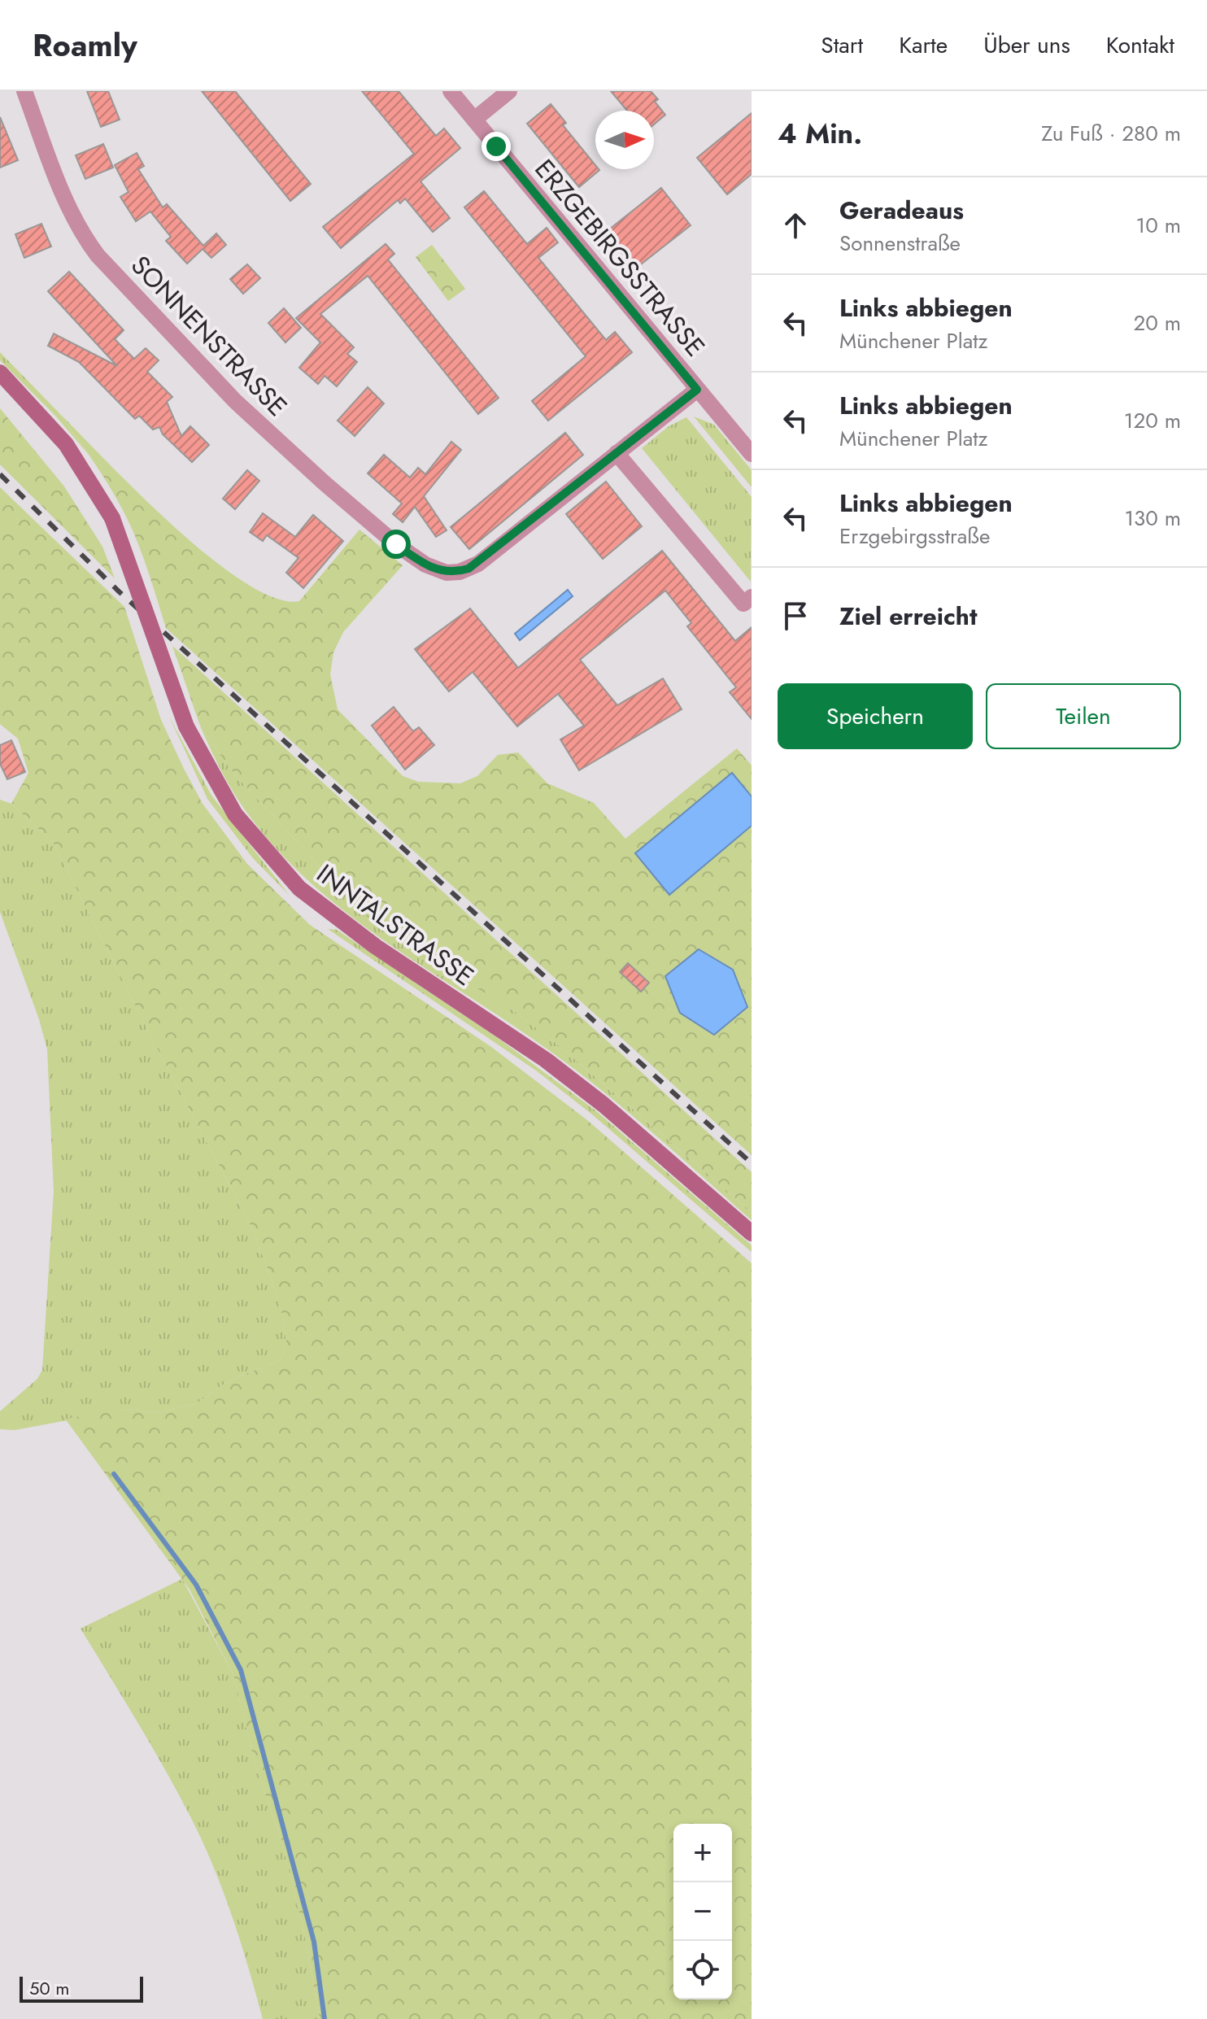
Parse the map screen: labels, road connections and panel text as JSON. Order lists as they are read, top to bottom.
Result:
{
  "streets": {
    "main road": ["INNTALSTRASSE"],
    "street": ["ERZGEBIRGSSTRASSE", "SONNENSTRASSE"]
  },
  "scale_bar": "50 m",
  "north": "right",
  "page": {
    "header": "Roamly",
    "nav": [
      "Start",
      "Karte",
      "Über uns",
      "Kontakt"
    ],
    "heading": ["4 Min.", "Zu Fuß · 280 m"],
    "list": [
      ["Geradeaus", "Sonnenstraße", "10 m"],
      ["Links abbiegen", "Münchener Platz", "20 m"],
      ["Links abbiegen", "Münchener Platz", "120 m"],
      ["Links abbiegen", "Erzgebirgsstraße", "130 m"],
      "Ziel erreicht"
    ],
    "buttons": ["Speichern", "Teilen"],
    "map_buttons": ["+", "−"],
    "scale": "50 m"
  }
}
